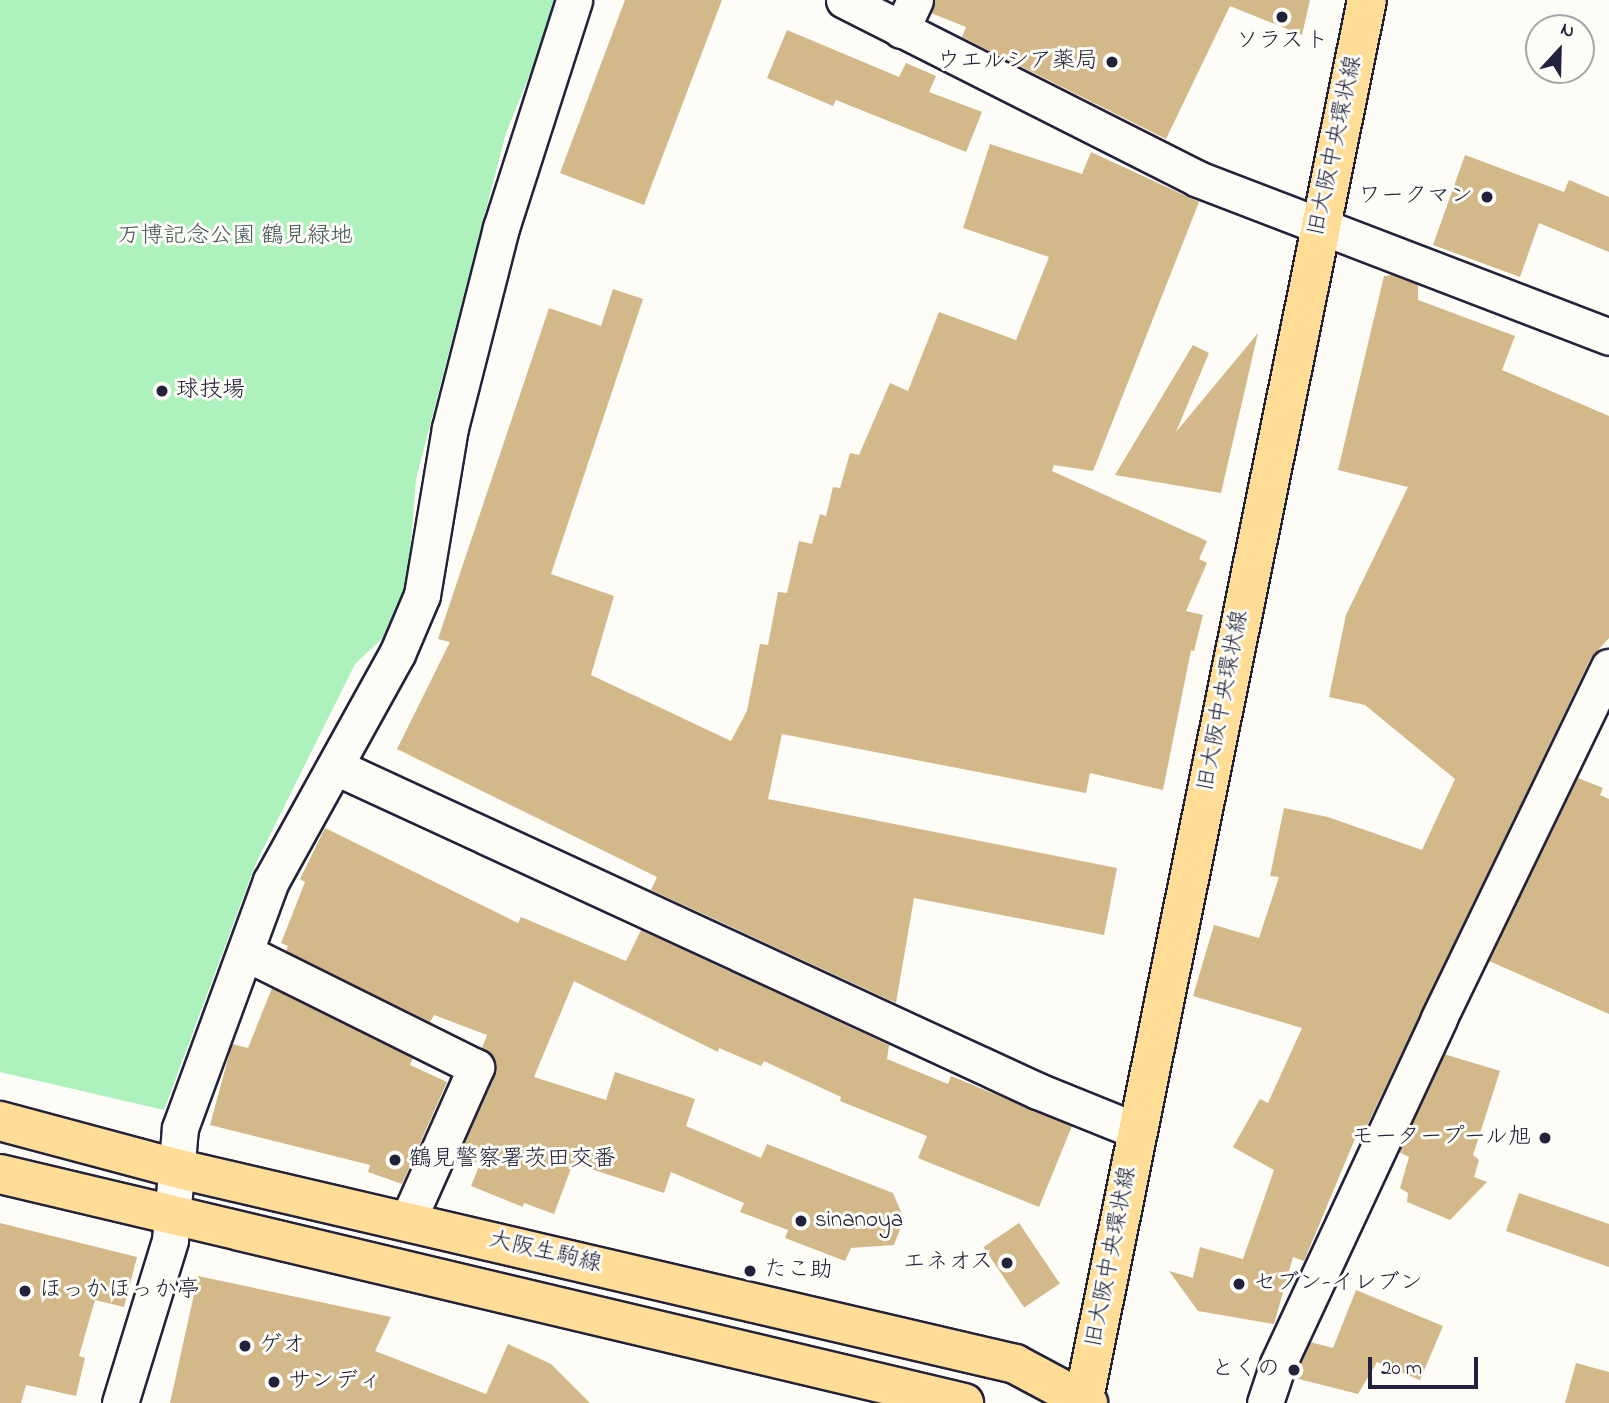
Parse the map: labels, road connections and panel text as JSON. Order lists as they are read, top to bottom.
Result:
{
  "streets": {
    "main road": ["旧大阪中央環状線", "大阪生駒線"]
  },
  "crossings": [
    ["旧大阪中央環状線", "大阪生駒線"]
  ],
  "parks": ["万博記念公園 鶴見緑地"],
  "places": [
    "ソラスト",
    "ウエルシア薬局",
    "ワークマン",
    "球技場",
    "モータープール旭",
    "鶴見警察署茨田交番",
    "sinanoya",
    "エネオス",
    "たこ助",
    "セブン-イレブン",
    "ほっかほっか亭",
    "ゲオ",
    "とくの",
    "サンディ"
  ],
  "scale_bar": "20 m",
  "north": "top"
}
